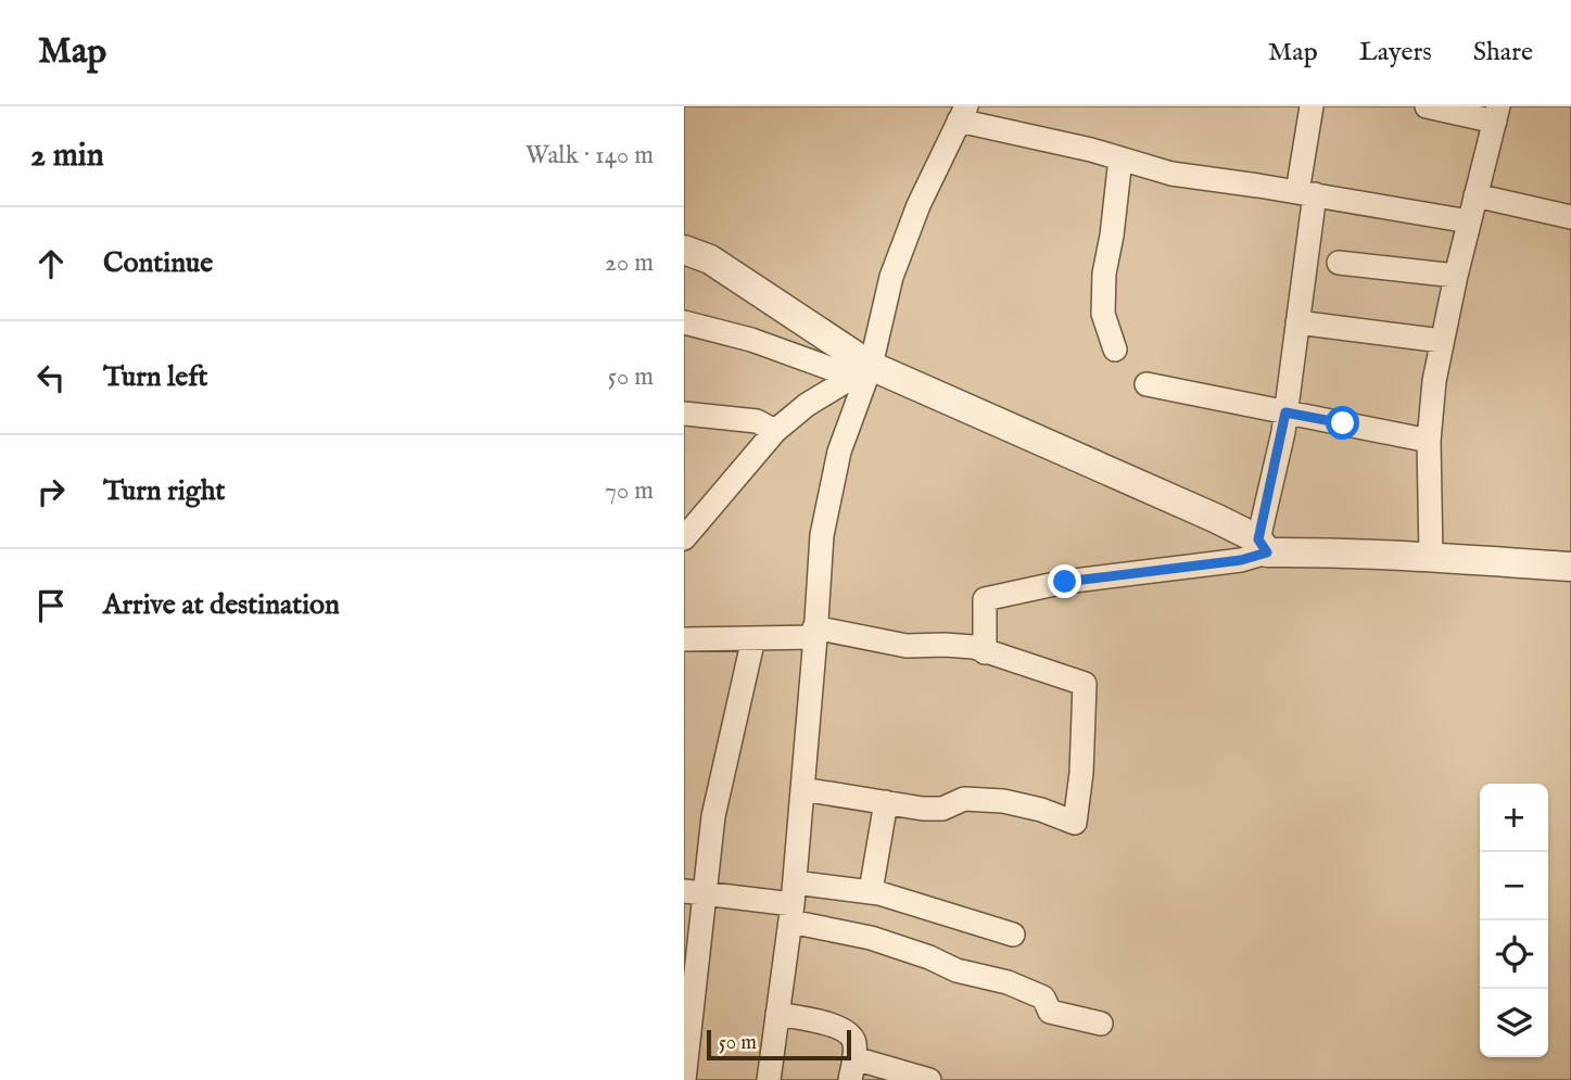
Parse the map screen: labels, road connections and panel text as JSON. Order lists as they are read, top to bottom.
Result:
{
  "scale_bar": "50 m",
  "page": {
    "header": "Map",
    "nav": ["Map", "Layers", "Share"],
    "heading": ["2 min", "Walk · 140 m"],
    "list": [
      ["Continue", "20 m"],
      ["Turn left", "50 m"],
      ["Turn right", "70 m"],
      "Arrive at destination"
    ],
    "map_buttons": ["+", "−"],
    "scale": "50 m"
  }
}
